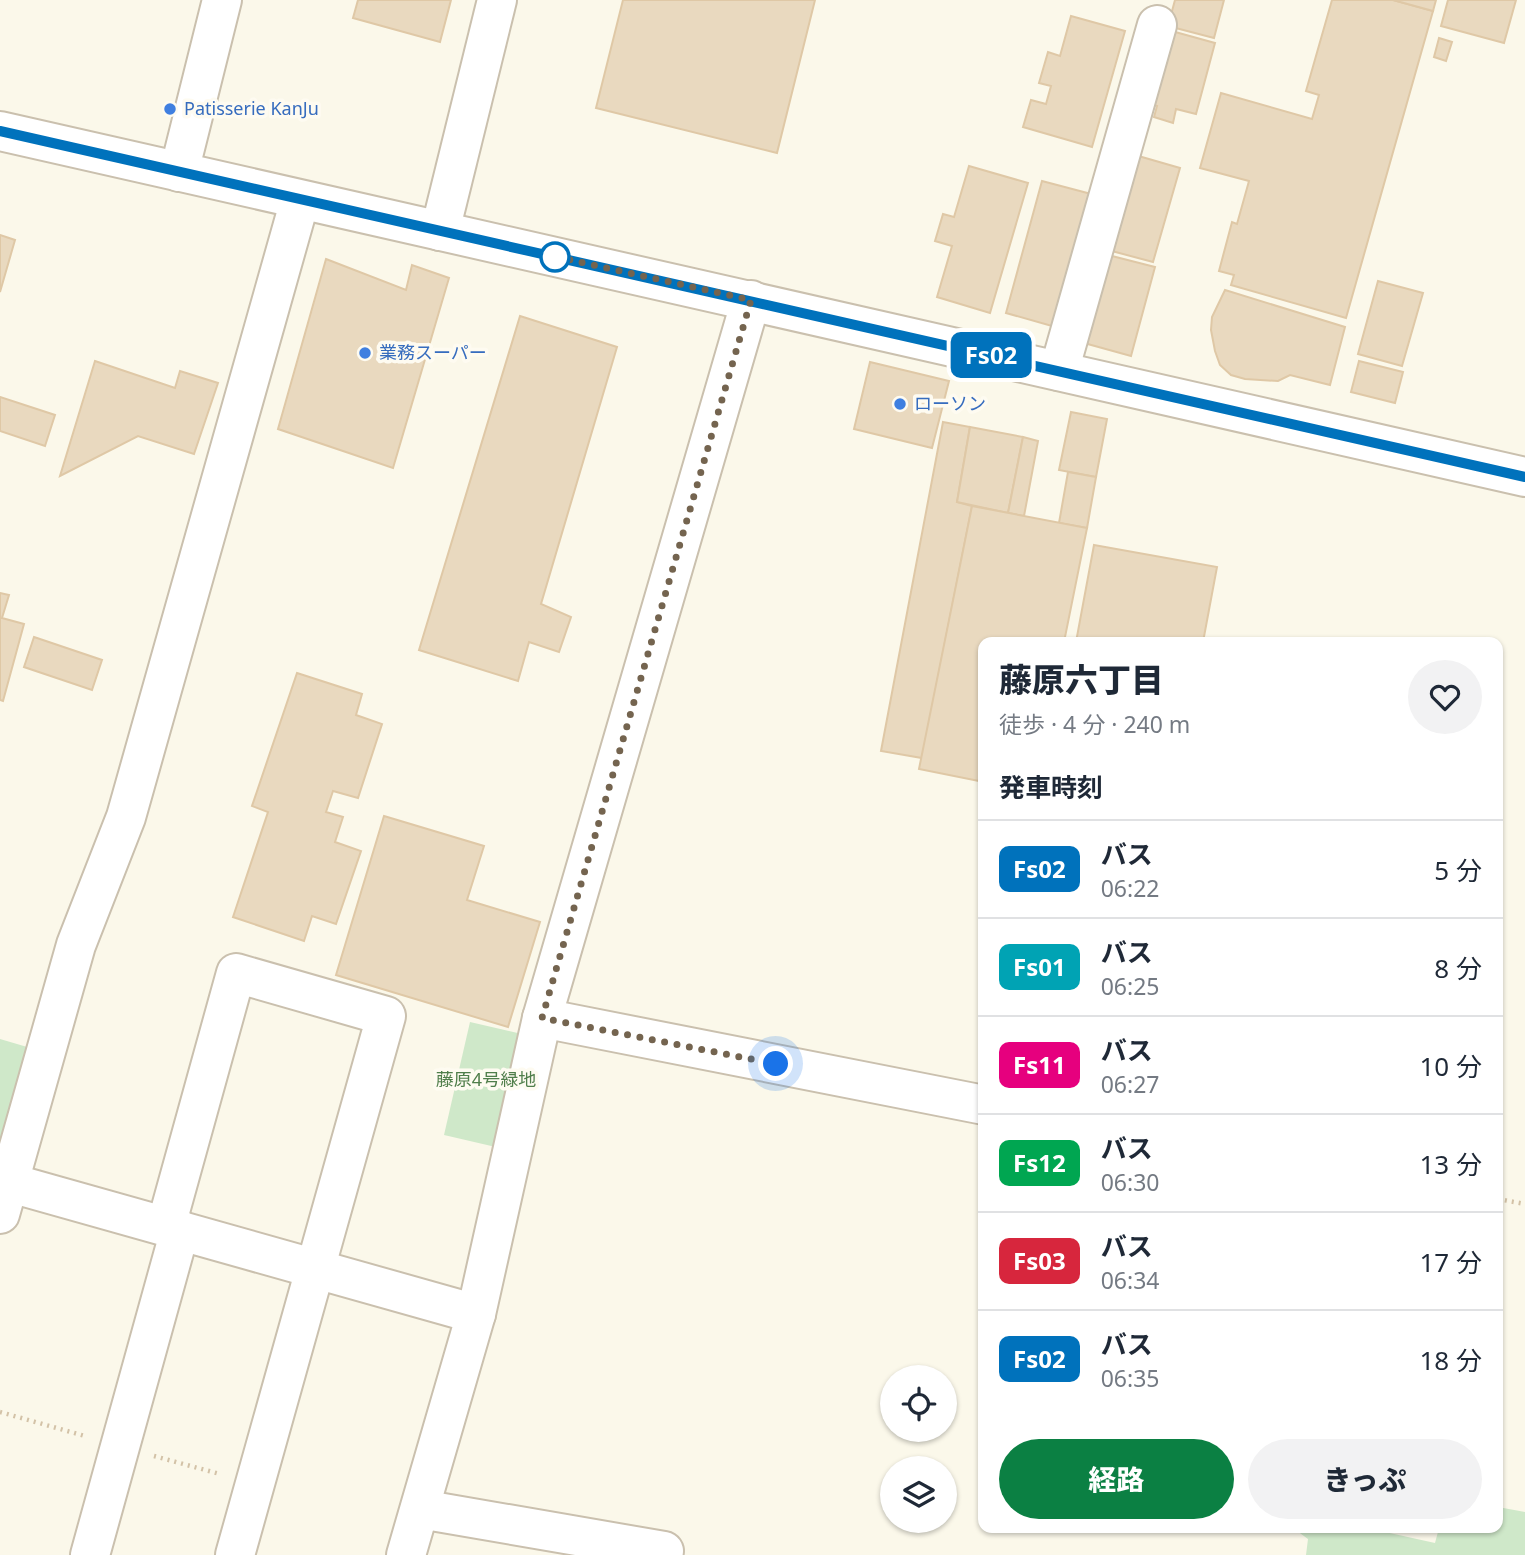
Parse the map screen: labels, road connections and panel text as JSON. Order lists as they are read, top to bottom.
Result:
{
  "parks": ["藤原4号緑地"],
  "places": ["Patisserie KanJu", "業務スーパー", "ローソン"],
  "lines": ["bus line Fs02"],
  "page": {
    "on_map": "Fs02",
    "heading": [
      ["藤原六丁目", "徒歩 · 4 分 · 240 m"],
      "発車時刻"
    ],
    "list": [
      {
        "mark": "Fs02",
        "name": "バス",
        "note": "06:22",
        "value": "5 分"
      },
      {
        "mark": "Fs01",
        "name": "バス",
        "note": "06:25",
        "value": "8 分"
      },
      {
        "mark": "Fs11",
        "name": "バス",
        "note": "06:27",
        "value": "10 分"
      },
      {
        "mark": "Fs12",
        "name": "バス",
        "note": "06:30",
        "value": "13 分"
      },
      {
        "mark": "Fs03",
        "name": "バス",
        "note": "06:34",
        "value": "17 分"
      },
      {
        "mark": "Fs02",
        "name": "バス",
        "note": "06:35",
        "value": "18 分"
      }
    ],
    "buttons": ["経路", "きっぷ"]
  }
}
